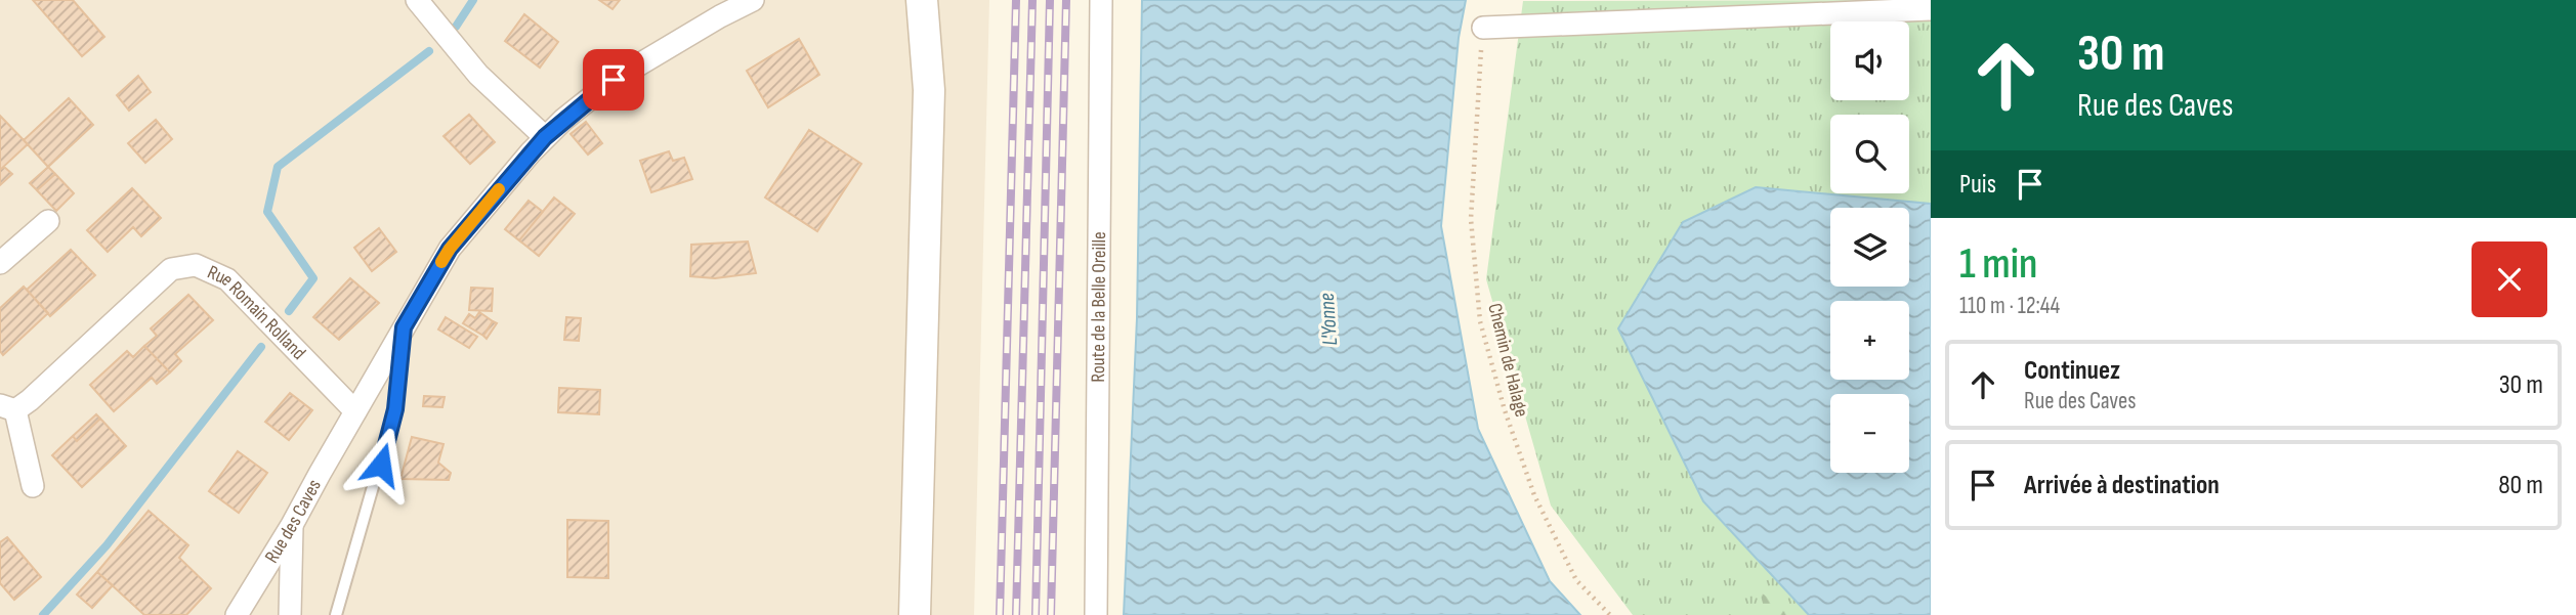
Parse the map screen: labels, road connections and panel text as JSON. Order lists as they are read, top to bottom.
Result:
{
  "streets": {
    "street": ["Route de la Belle Oreille", "Rue Romain Rolland", "Rue des Caves"],
    "path": ["Chemin de Halage"]
  },
  "crossings": [
    ["Rue Romain Rolland", "Rue des Caves"]
  ],
  "water": ["L'Yonne"],
  "page": {
    "turn": ["30 m", "Rue des Caves"],
    "map_buttons": ["+", "−"],
    "then": "Puis",
    "heading": ["1 min", "110 m · 12:44"],
    "list": [
      {
        "name": "Continuez",
        "note": "Rue des Caves",
        "value": "30 m"
      },
      {
        "name": "Arrivée à destination",
        "value": "80 m"
      }
    ]
  }
}
